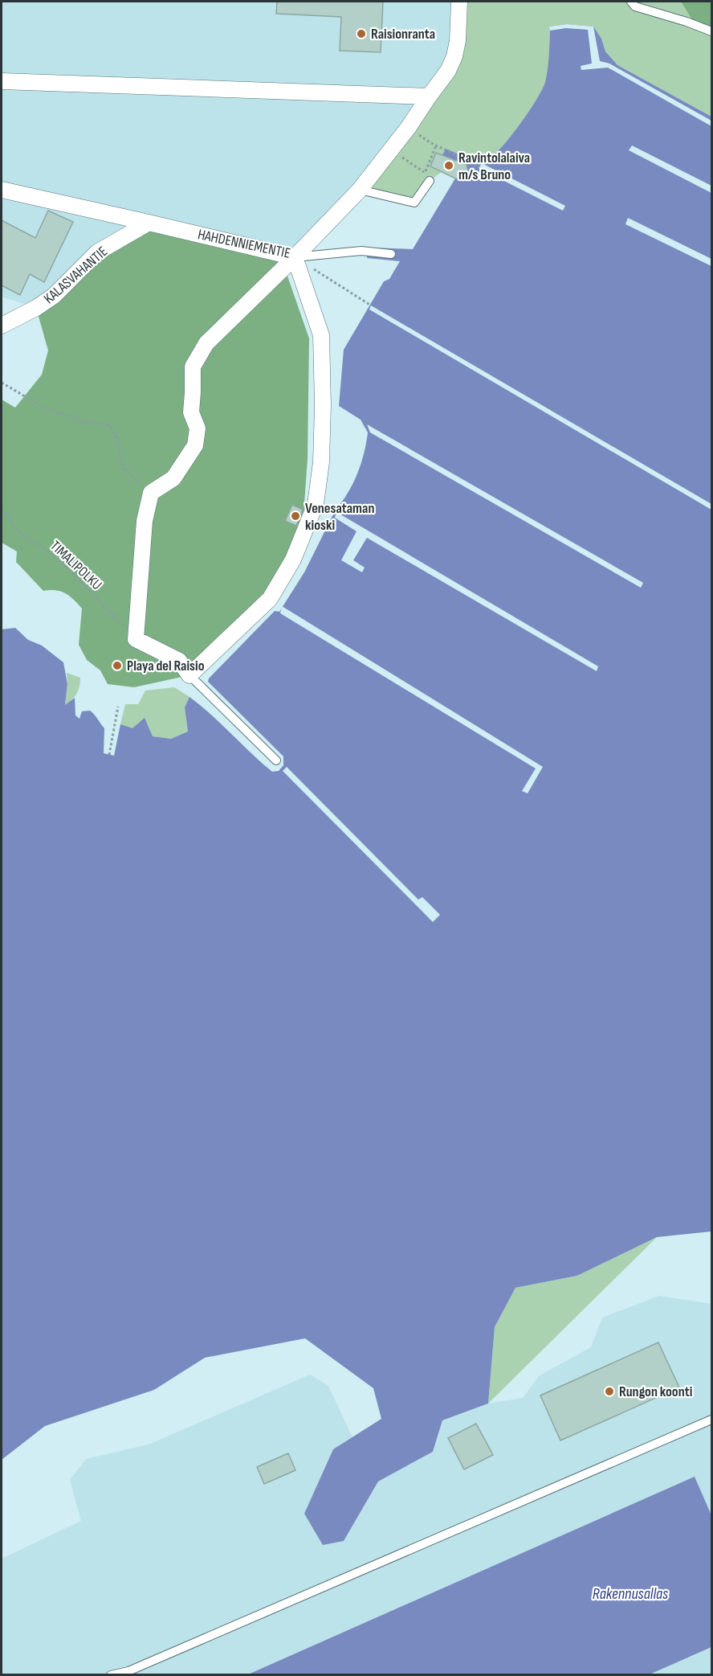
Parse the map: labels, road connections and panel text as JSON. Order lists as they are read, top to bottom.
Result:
{
  "streets": {
    "street": ["HAHDENNIEMENTIE", "KALASVAHANTIE"],
    "path": ["TIMALIPOLKU"]
  },
  "crossings": [
    ["HAHDENNIEMENTIE", "KALASVAHANTIE"]
  ],
  "water": ["Rakennusallas"],
  "places": [
    "Raisionranta",
    "Ravintolalaiva m/s Bruno",
    "Venesataman kioski",
    "Playa del Raisio",
    "Rungon koonti"
  ]
}
